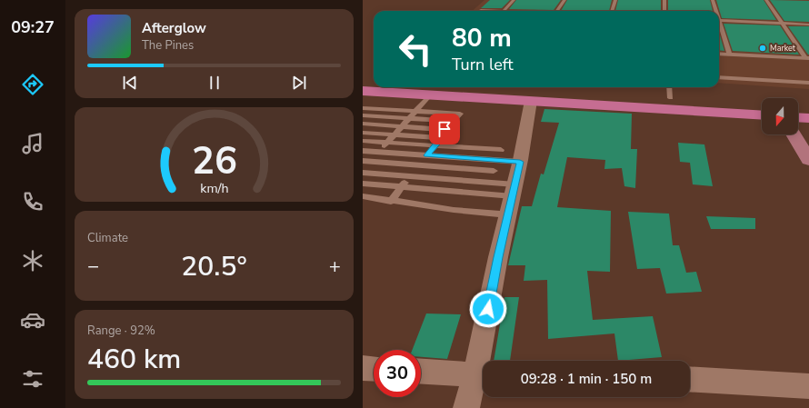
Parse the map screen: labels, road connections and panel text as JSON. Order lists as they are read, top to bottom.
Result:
{
  "places": ["Market"],
  "north": "bottom",
  "page": {
    "tabs": "09:27",
    "turn": ["80 m", "Turn left"],
    "song": ["Afterglow", "The Pines"],
    "tile": [
      "Climate",
      ["Range · 92%", "460 km"]
    ],
    "heat": ["−", "20.5°", "+"],
    "limit": "30",
    "trip": "09:28 · 1 min · 150 m",
    "gauge": ["26", "km/h"]
  }
}
